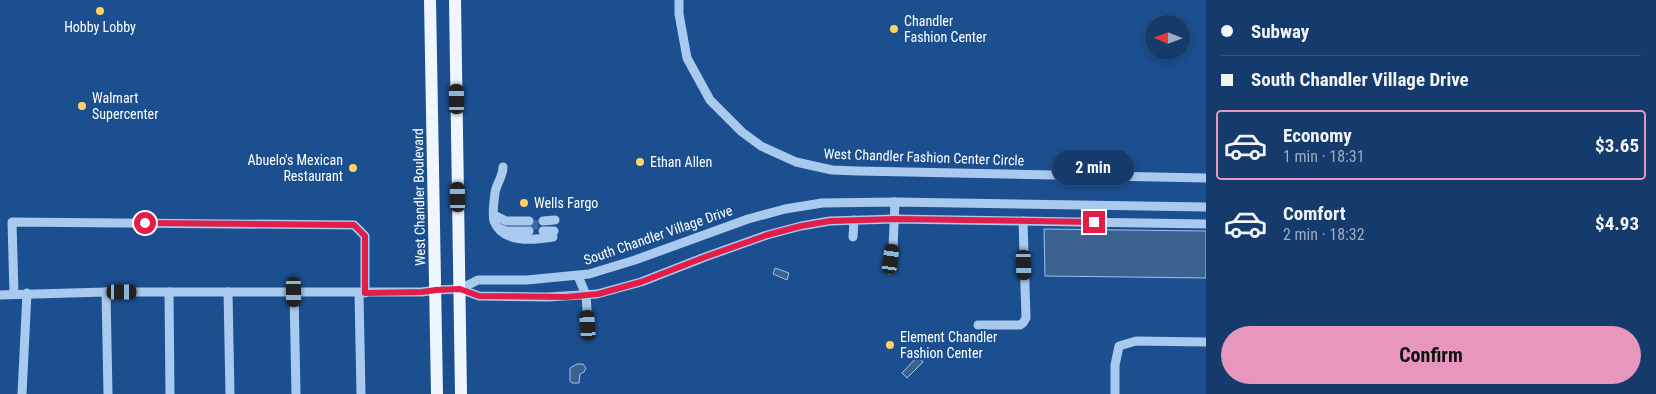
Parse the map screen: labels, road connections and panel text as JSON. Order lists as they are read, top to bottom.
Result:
{
  "streets": {
    "main road": ["West Chandler Boulevard"],
    "street": ["West Chandler Fashion Center Circle", "South Chandler Village Drive"]
  },
  "places": [
    "Hobby Lobby",
    "Chandler Fashion Center",
    "Walmart Supercenter",
    "Ethan Allen",
    "Abuelo's Mexican Restaurant",
    "Wells Fargo",
    "Element Chandler Fashion Center"
  ],
  "north": "left",
  "page": {
    "banner": ["Subway", "South Chandler Village Drive"],
    "list": [
      {
        "name": "Economy",
        "note": "1 min · 18:31",
        "value": "$3.65"
      },
      {
        "name": "Comfort",
        "note": "2 min · 18:32",
        "value": "$4.93"
      }
    ],
    "bubble": "2 min",
    "buttons": "Confirm"
  }
}
